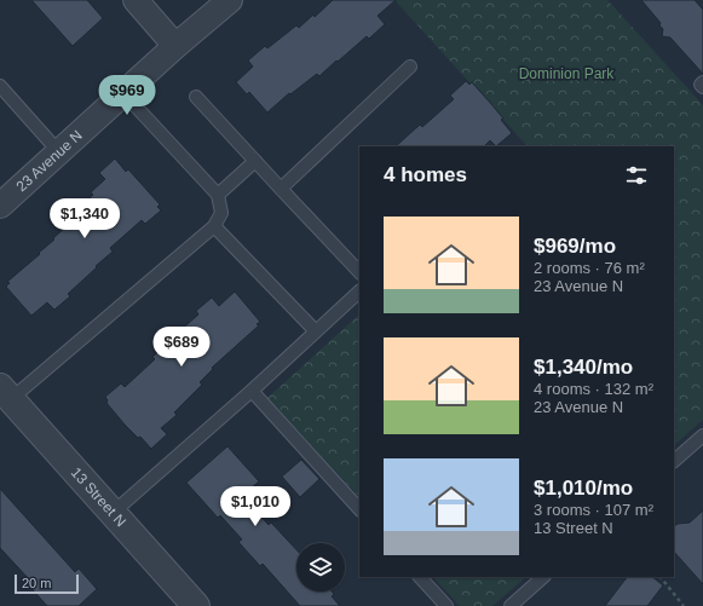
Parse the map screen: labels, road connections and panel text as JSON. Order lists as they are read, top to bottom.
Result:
{
  "streets": {
    "street": ["23 Avenue N", "13 Street N"]
  },
  "parks": ["Dominion Park"],
  "scale_bar": "20 m",
  "page": {
    "price": [
      "$969",
      "$1,340",
      "$689",
      "$1,010"
    ],
    "heading": "4 homes",
    "list": [
      {
        "name": "$969/mo",
        "note": "2 rooms · 76 m² · 23 Avenue N"
      },
      {
        "name": "$1,340/mo",
        "note": "4 rooms · 132 m² · 23 Avenue N"
      },
      {
        "name": "$1,010/mo",
        "note": "3 rooms · 107 m² · 13 Street N"
      }
    ],
    "scale": "20 m"
  }
}
